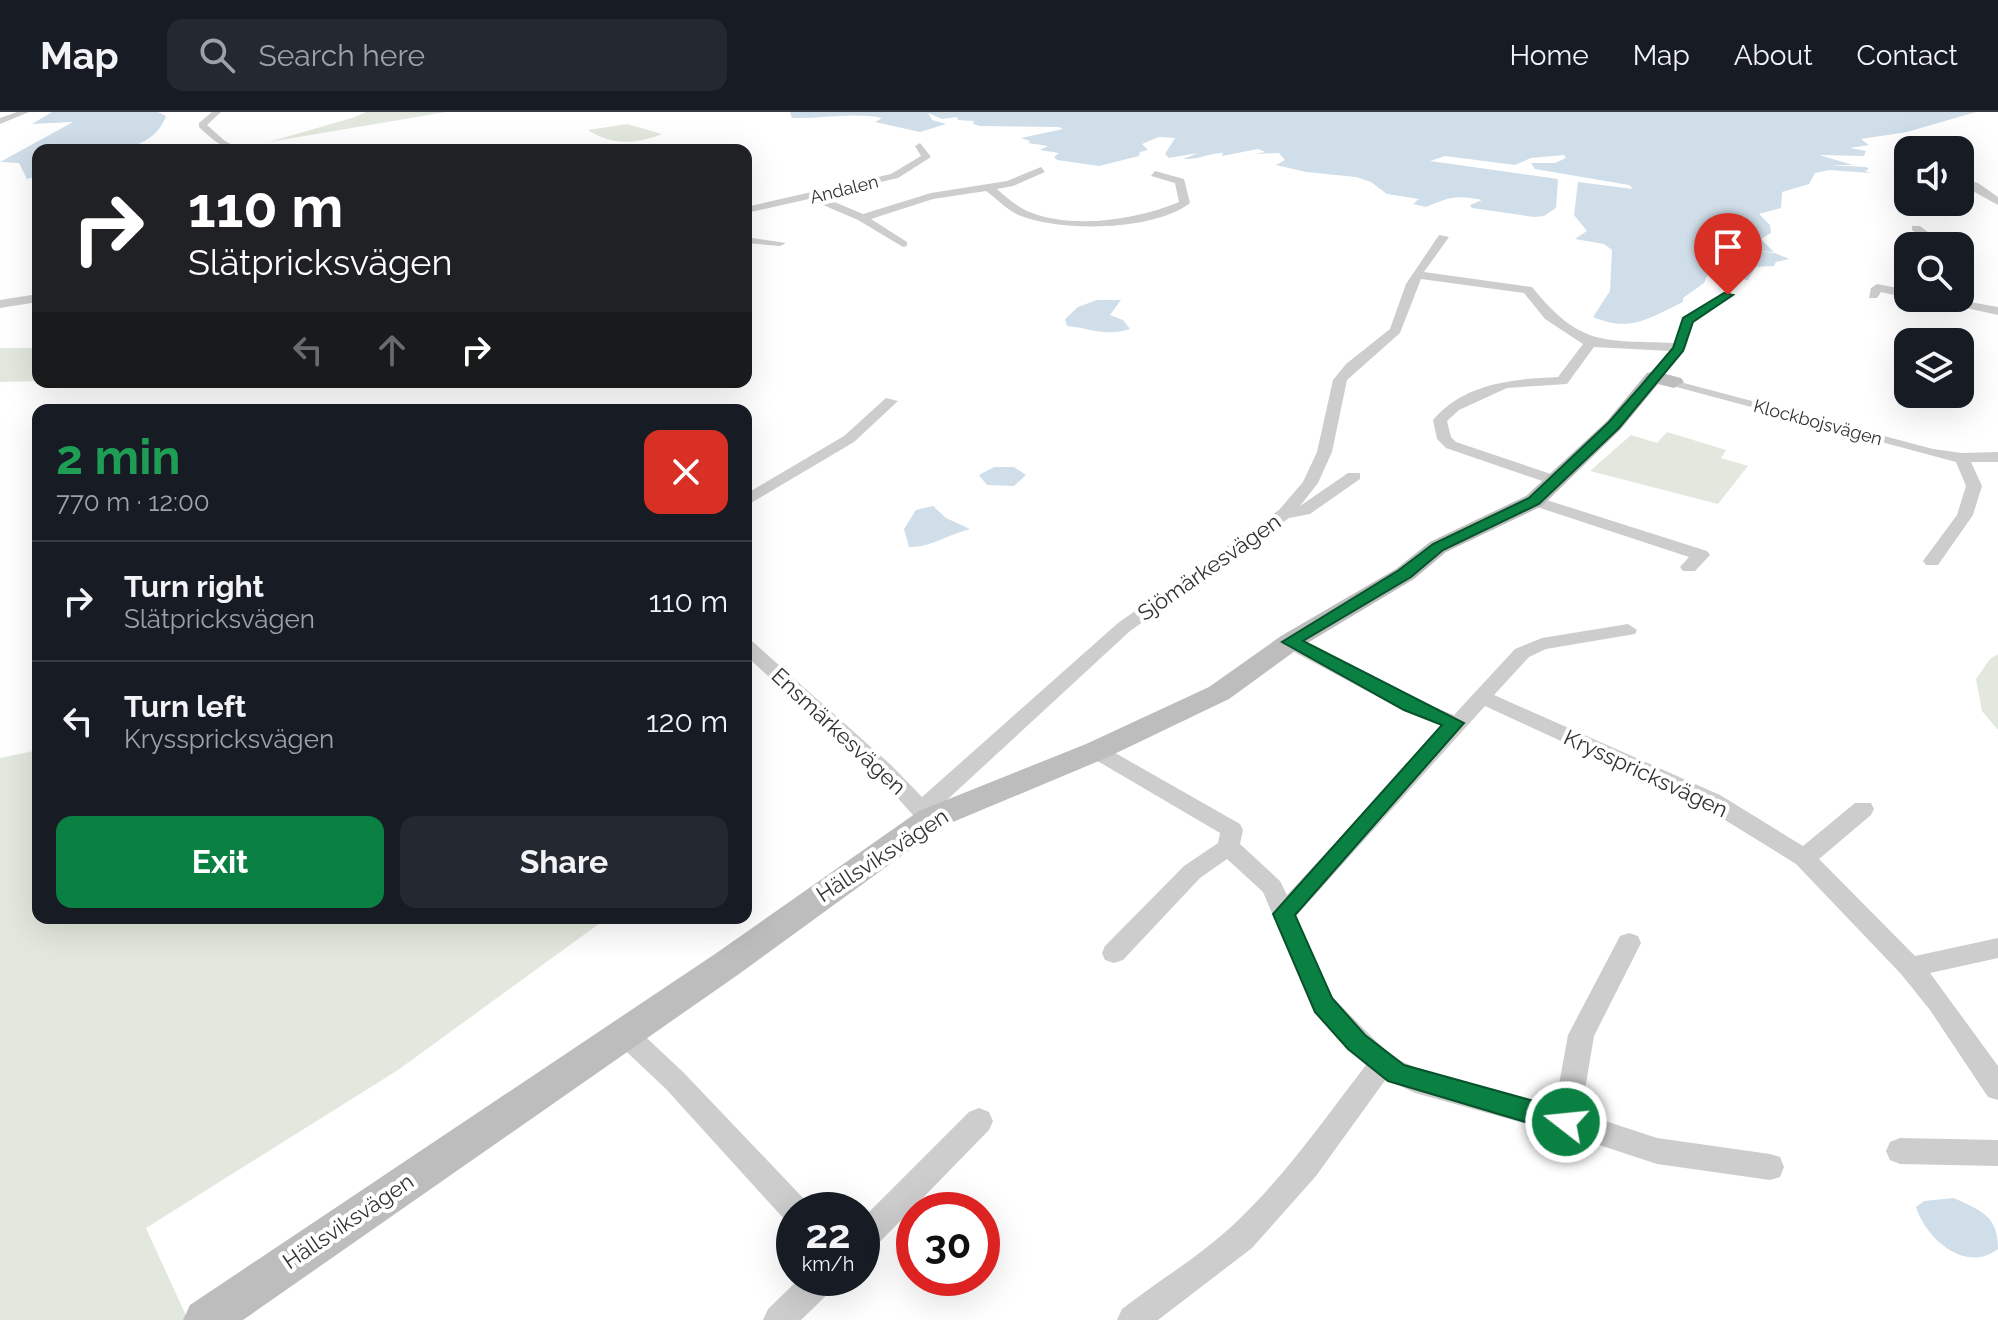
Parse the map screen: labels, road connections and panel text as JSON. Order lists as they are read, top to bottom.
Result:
{
  "streets": {
    "street": [
      "Andalen",
      "Klockbojsvägen",
      "Sjömärkesvägen",
      "Ensmärkesvägen",
      "Krysspricksvägen",
      "Hällsviksvägen"
    ]
  },
  "crossings": [
    ["Klockbojsvägen", "Hällsviksvägen"],
    ["Sjömärkesvägen", "Ensmärkesvägen"],
    ["Sjömärkesvägen", "Hällsviksvägen"],
    ["Ensmärkesvägen", "Hällsviksvägen"]
  ],
  "page": {
    "header": "Map",
    "search": "Search here",
    "nav": [
      "Home",
      "Map",
      "About",
      "Contact"
    ],
    "turn": ["110 m", "Slätpricksvägen"],
    "heading": ["2 min", "770 m · 12:00"],
    "list": [
      {
        "name": "Turn right",
        "note": "Slätpricksvägen",
        "value": "110 m"
      },
      {
        "name": "Turn left",
        "note": "Krysspricksvägen",
        "value": "120 m"
      }
    ],
    "buttons": ["Exit", "Share"],
    "speed": "22 km/h",
    "limit": "30"
  }
}
